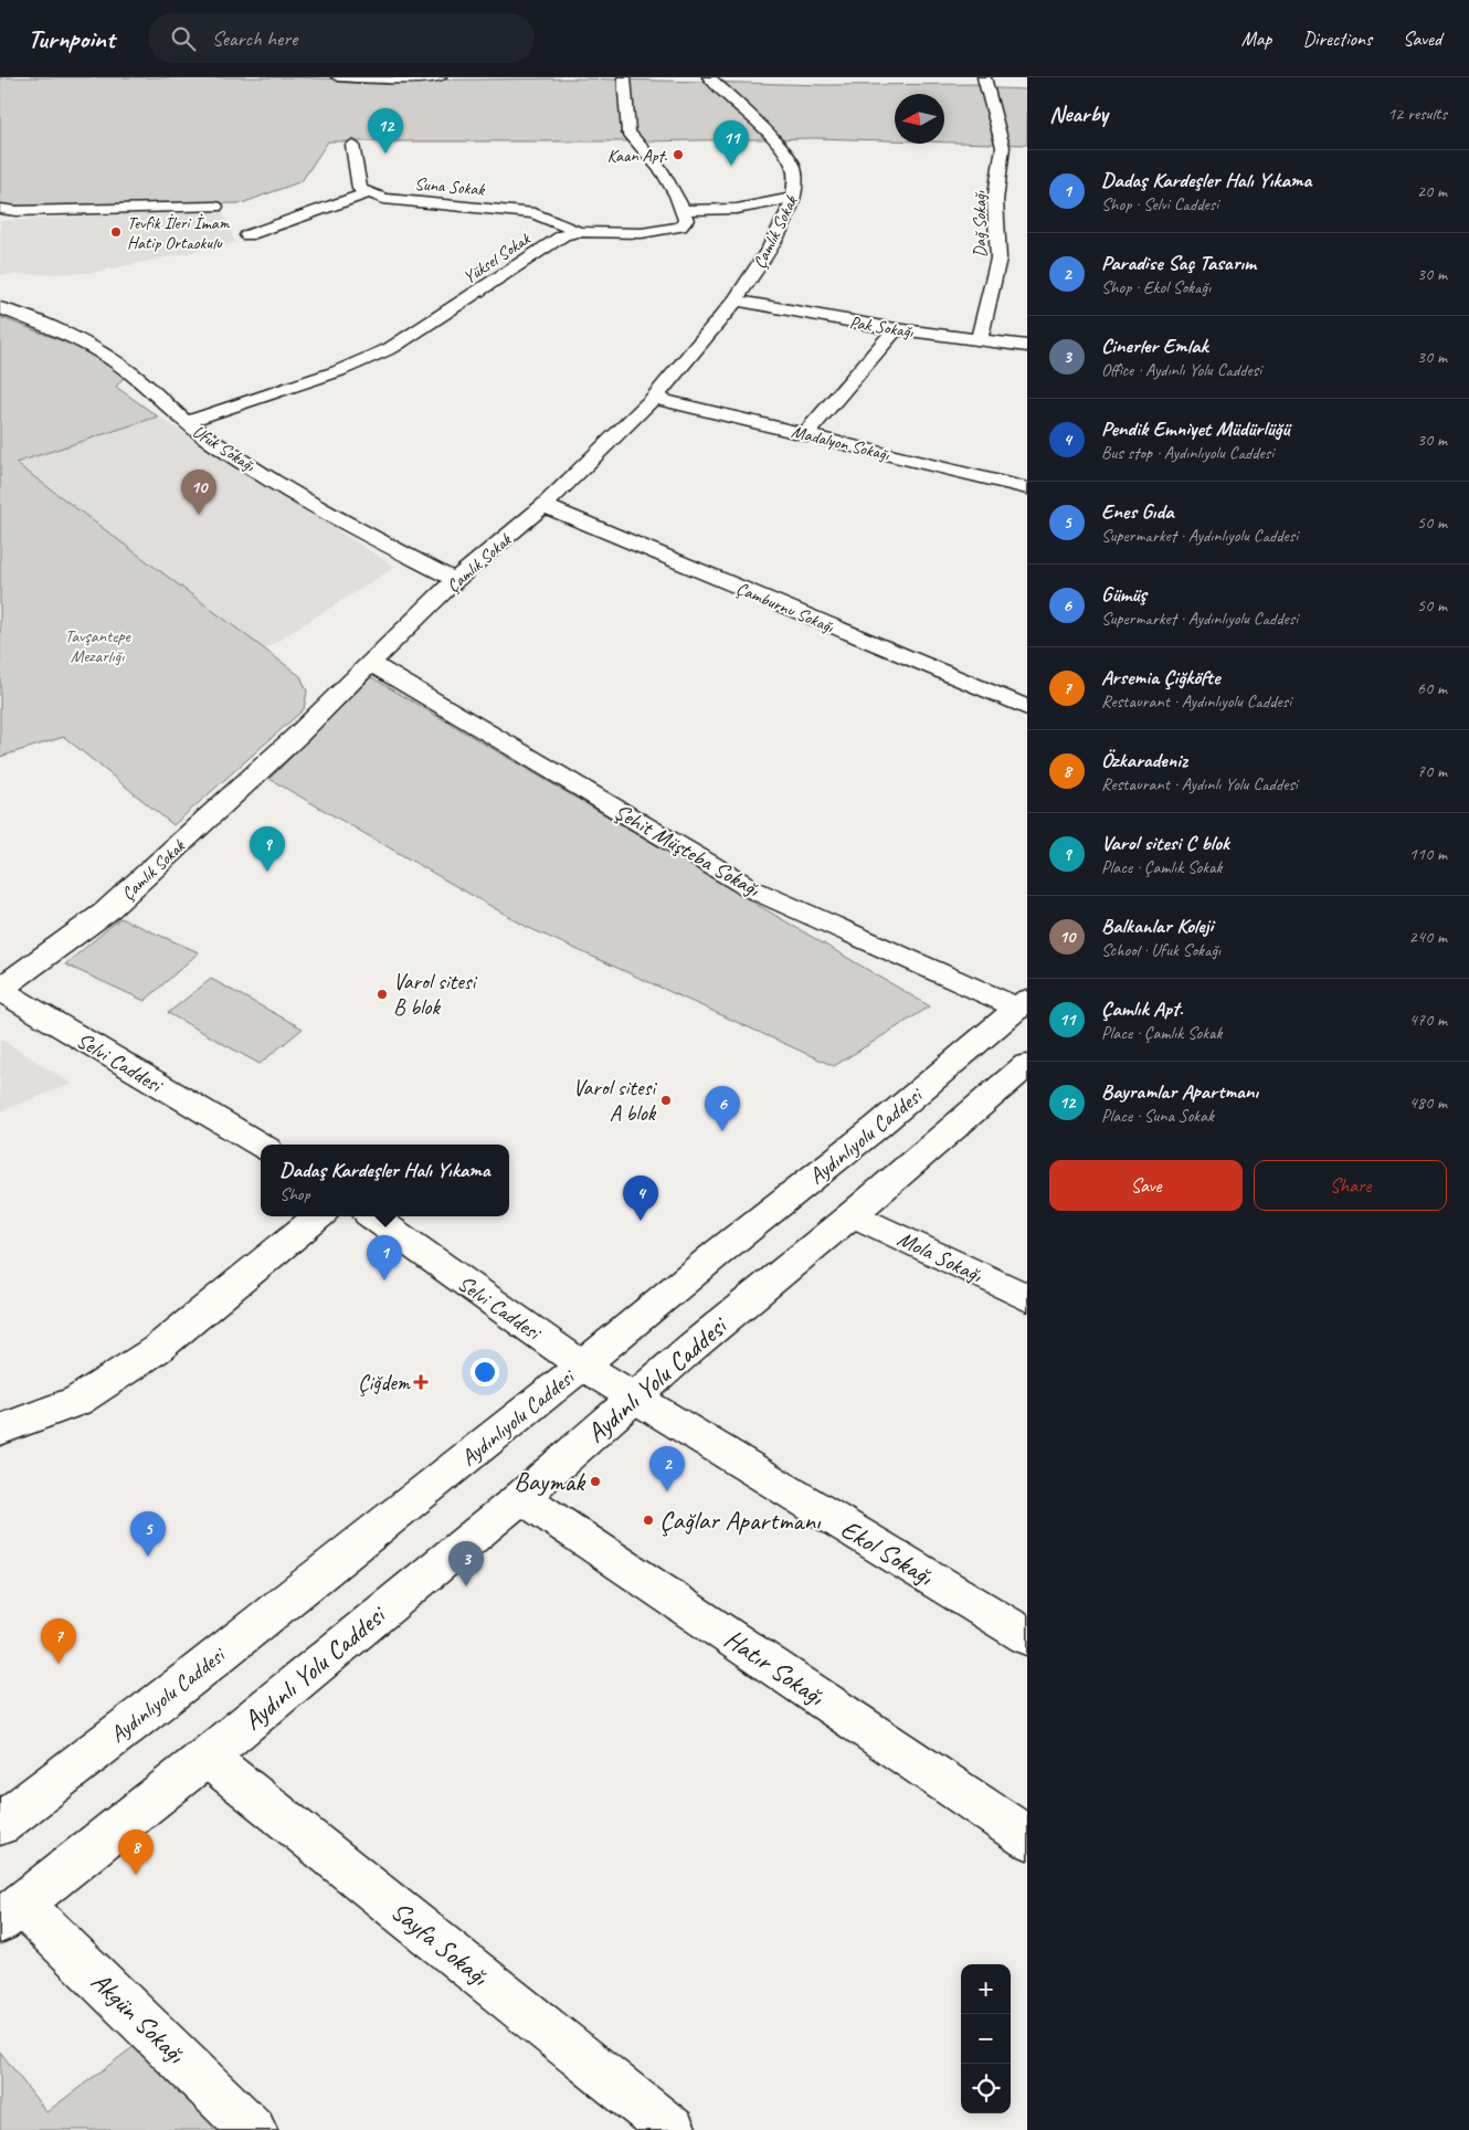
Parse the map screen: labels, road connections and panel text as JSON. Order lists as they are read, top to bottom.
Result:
{
  "streets": {
    "street": [
      "Suna Sokak",
      "Dağ Sokağı",
      "Çamlık Sokak",
      "Yüksel Sokak",
      "Pak Sokağı",
      "Madalyon Sokağı",
      "Ufuk Sokağı",
      "Çamburnu Sokağı",
      "Şehit Müşteba Sokağı",
      "Selvi Caddesi",
      "Aydınlıyolu Caddesi",
      "Mola Sokağı",
      "Aydınlı Yolu Caddesi",
      "Ekol Sokağı",
      "Hatır Sokağı",
      "Sayfa Sokağı",
      "Akgün Sokağı"
    ]
  },
  "crossings": [
    ["Suna Sokak", "Yüksel Sokak"],
    ["Dağ Sokağı", "Pak Sokağı"],
    ["Çamlık Sokak", "Pak Sokağı"],
    ["Çamlık Sokak", "Madalyon Sokağı"],
    ["Çamlık Sokak", "Ufuk Sokağı"],
    ["Çamlık Sokak", "Çamburnu Sokağı"],
    ["Çamlık Sokak", "Şehit Müşteba Sokağı"],
    ["Çamlık Sokak", "Selvi Caddesi"],
    ["Yüksel Sokak", "Ufuk Sokağı"],
    ["Şehit Müşteba Sokağı", "Aydınlıyolu Caddesi"],
    ["Selvi Caddesi", "Aydınlıyolu Caddesi"],
    ["Selvi Caddesi", "Aydınlı Yolu Caddesi"],
    ["Selvi Caddesi", "Ekol Sokağı"],
    ["Mola Sokağı", "Aydınlı Yolu Caddesi"],
    ["Aydınlı Yolu Caddesi", "Ekol Sokağı"],
    ["Aydınlı Yolu Caddesi", "Hatır Sokağı"],
    ["Aydınlı Yolu Caddesi", "Sayfa Sokağı"],
    ["Aydınlı Yolu Caddesi", "Akgün Sokağı"]
  ],
  "parks": ["Tavşantepe Mezarlığı"],
  "places": {
    "other": [
      "Kaan Apt.",
      "Tevfik İleri İmam Hatip Ortaokulu",
      "Varol sitesi B blok",
      "Varol sitesi A blok",
      "Baymak",
      "Çağlar Apartmanı"
    ],
    "health": ["Çiğdem"]
  },
  "north": "left",
  "page": {
    "header": "Turnpoint",
    "search": "Search here",
    "nav": ["Map", "Directions", "Saved"],
    "heading": ["Nearby", "12 results"],
    "pins": [
      "12",
      "11",
      "10",
      "9",
      "6",
      "4",
      "1",
      "2",
      "5",
      "3",
      "7",
      "8"
    ],
    "list": [
      {
        "mark": "1",
        "name": "Dadaş Kardeşler Halı Yıkama",
        "note": "Shop · Selvi Caddesi",
        "value": "20 m"
      },
      {
        "mark": "2",
        "name": "Paradise Saç Tasarım",
        "note": "Shop · Ekol Sokağı",
        "value": "30 m"
      },
      {
        "mark": "3",
        "name": "Cinerler Emlak",
        "note": "Office · Aydınlı Yolu Caddesi",
        "value": "30 m"
      },
      {
        "mark": "4",
        "name": "Pendik Emniyet Müdürlüğü",
        "note": "Bus stop · Aydınlıyolu Caddesi",
        "value": "30 m"
      },
      {
        "mark": "5",
        "name": "Enes Gıda",
        "note": "Supermarket · Aydınlıyolu Caddesi",
        "value": "50 m"
      },
      {
        "mark": "6",
        "name": "Gümüş",
        "note": "Supermarket · Aydınlıyolu Caddesi",
        "value": "50 m"
      },
      {
        "mark": "7",
        "name": "Arsemia Çiğköfte",
        "note": "Restaurant · Aydınlıyolu Caddesi",
        "value": "60 m"
      },
      {
        "mark": "8",
        "name": "Özkaradeniz",
        "note": "Restaurant · Aydınlı Yolu Caddesi",
        "value": "70 m"
      },
      {
        "mark": "9",
        "name": "Varol sitesi C blok",
        "note": "Place · Çamlık Sokak",
        "value": "110 m"
      },
      {
        "mark": "10",
        "name": "Balkanlar Koleji",
        "note": "School · Ufuk Sokağı",
        "value": "240 m"
      },
      {
        "mark": "11",
        "name": "Çamlık Apt.",
        "note": "Place · Çamlık Sokak",
        "value": "470 m"
      },
      {
        "mark": "12",
        "name": "Bayramlar Apartmanı",
        "note": "Place · Suna Sokak",
        "value": "480 m"
      }
    ],
    "buttons": ["Save", "Share"],
    "popup": ["Dadaş Kardeşler Halı Yıkama", "Shop"],
    "map_buttons": ["+", "−"]
  }
}
